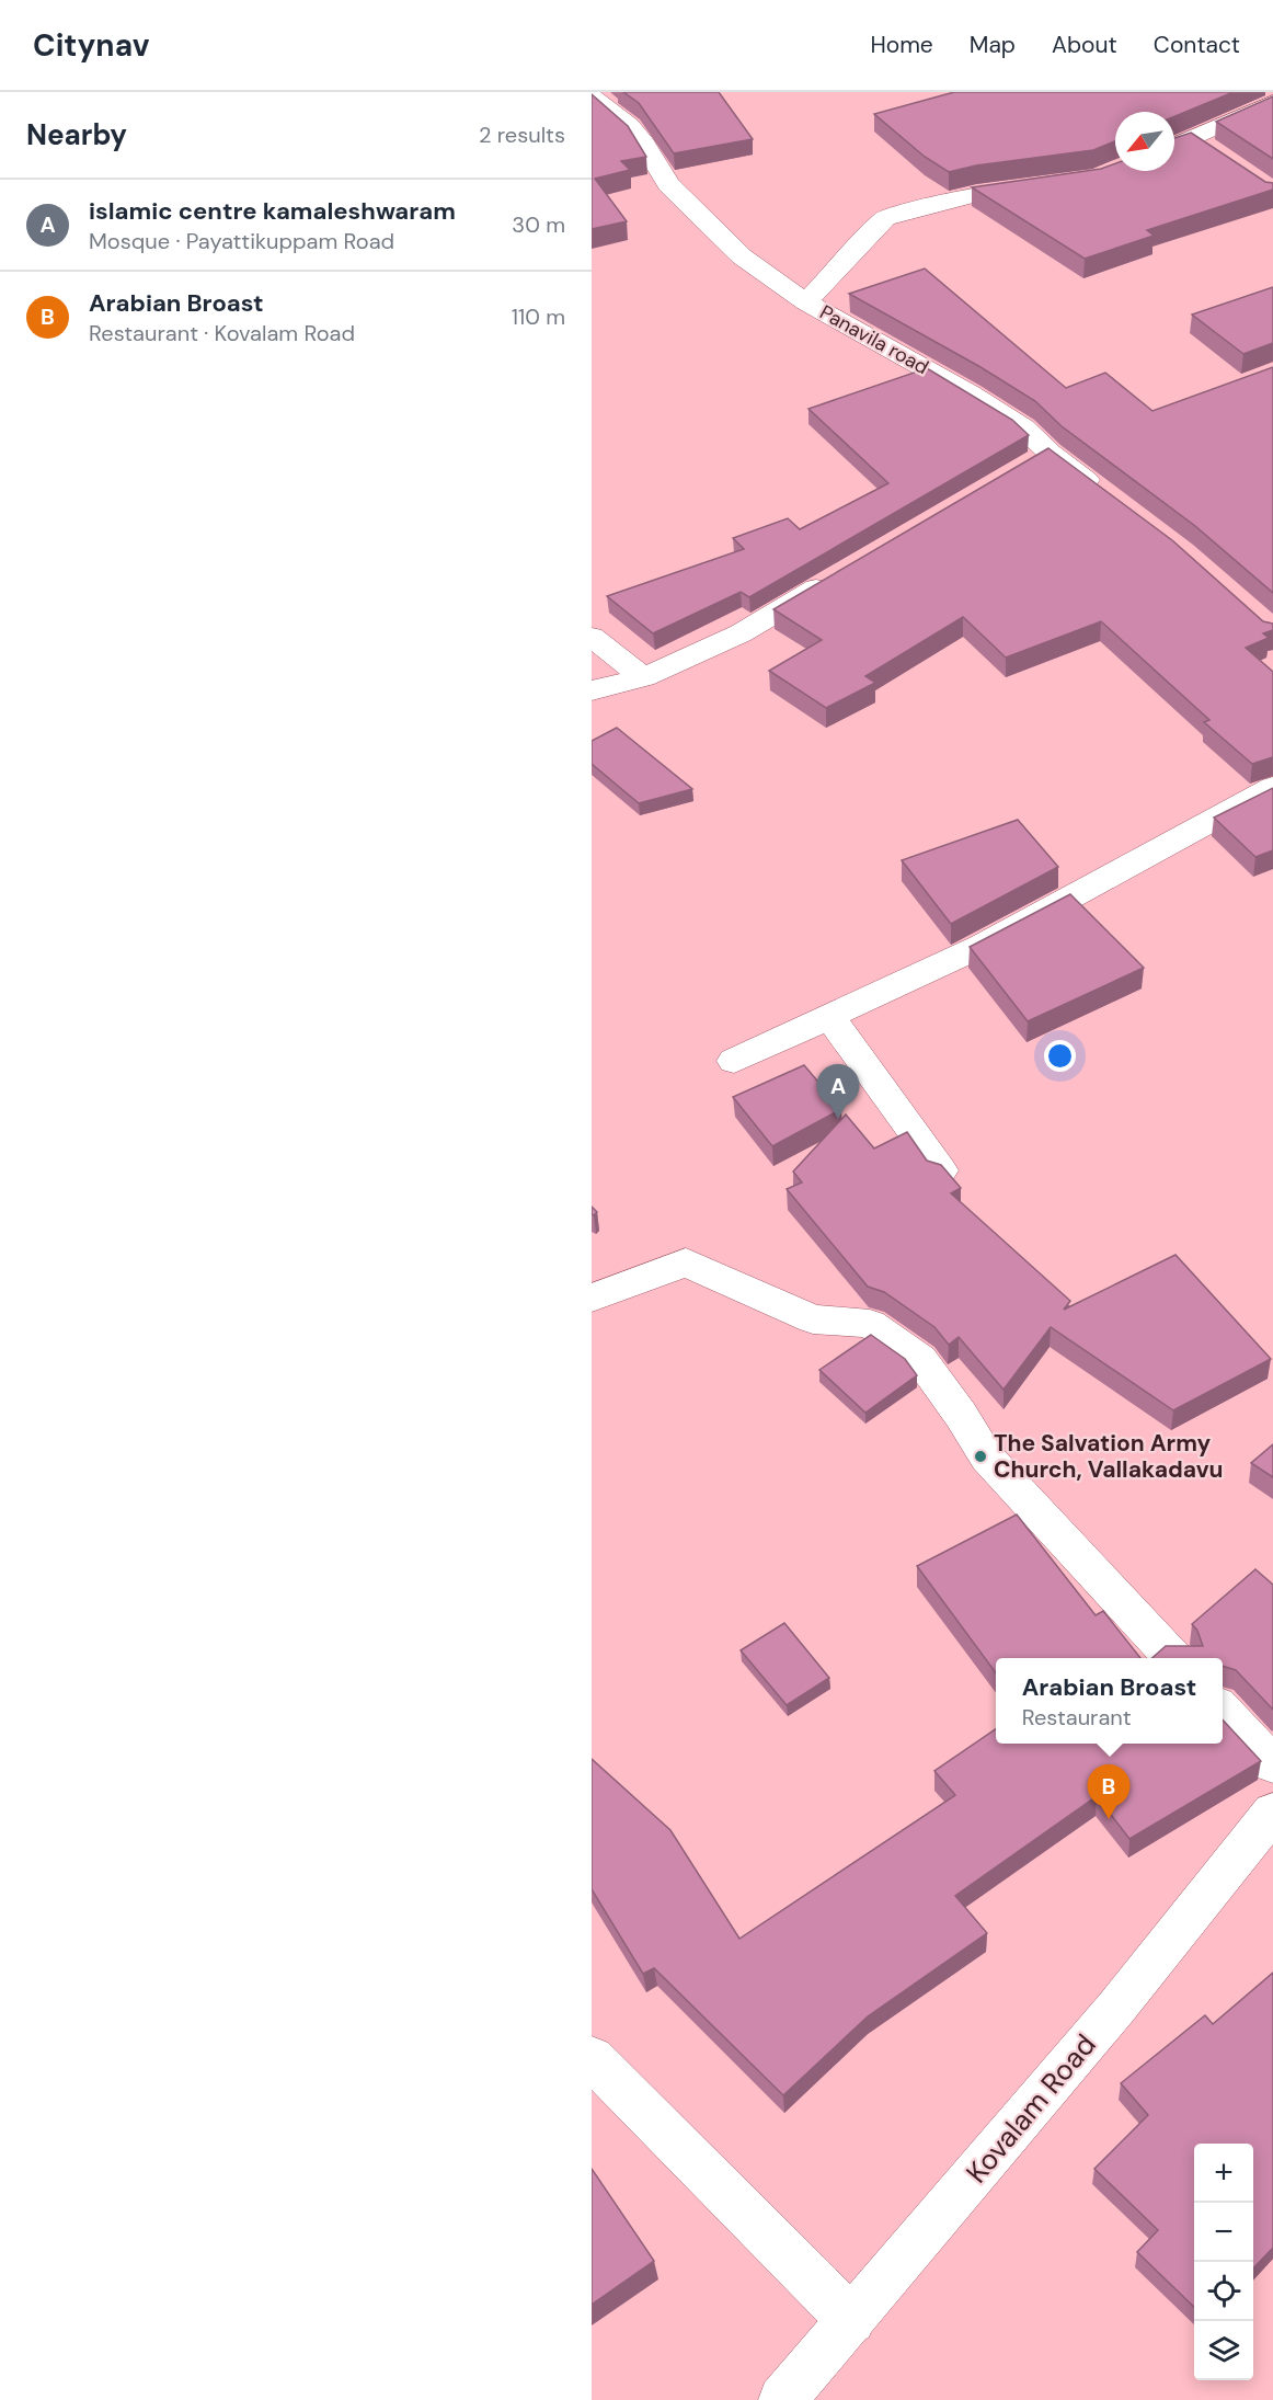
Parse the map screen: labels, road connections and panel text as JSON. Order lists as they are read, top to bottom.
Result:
{
  "streets": {
    "street": ["Panavila road", "Kovalam Road"]
  },
  "places": ["The Salvation Army Church, Vallakadavu"],
  "north": "bottom left",
  "page": {
    "header": "Citynav",
    "nav": [
      "Home",
      "Map",
      "About",
      "Contact"
    ],
    "heading": ["Nearby", "2 results"],
    "list": [
      {
        "mark": "A",
        "name": "islamic centre kamaleshwaram",
        "note": "Mosque · Payattikuppam Road",
        "value": "30 m"
      },
      {
        "mark": "B",
        "name": "Arabian Broast",
        "note": "Restaurant · Kovalam Road",
        "value": "110 m"
      }
    ],
    "pins": ["A", "B"],
    "popup": ["Arabian Broast", "Restaurant"],
    "map_buttons": ["+", "−"]
  }
}
